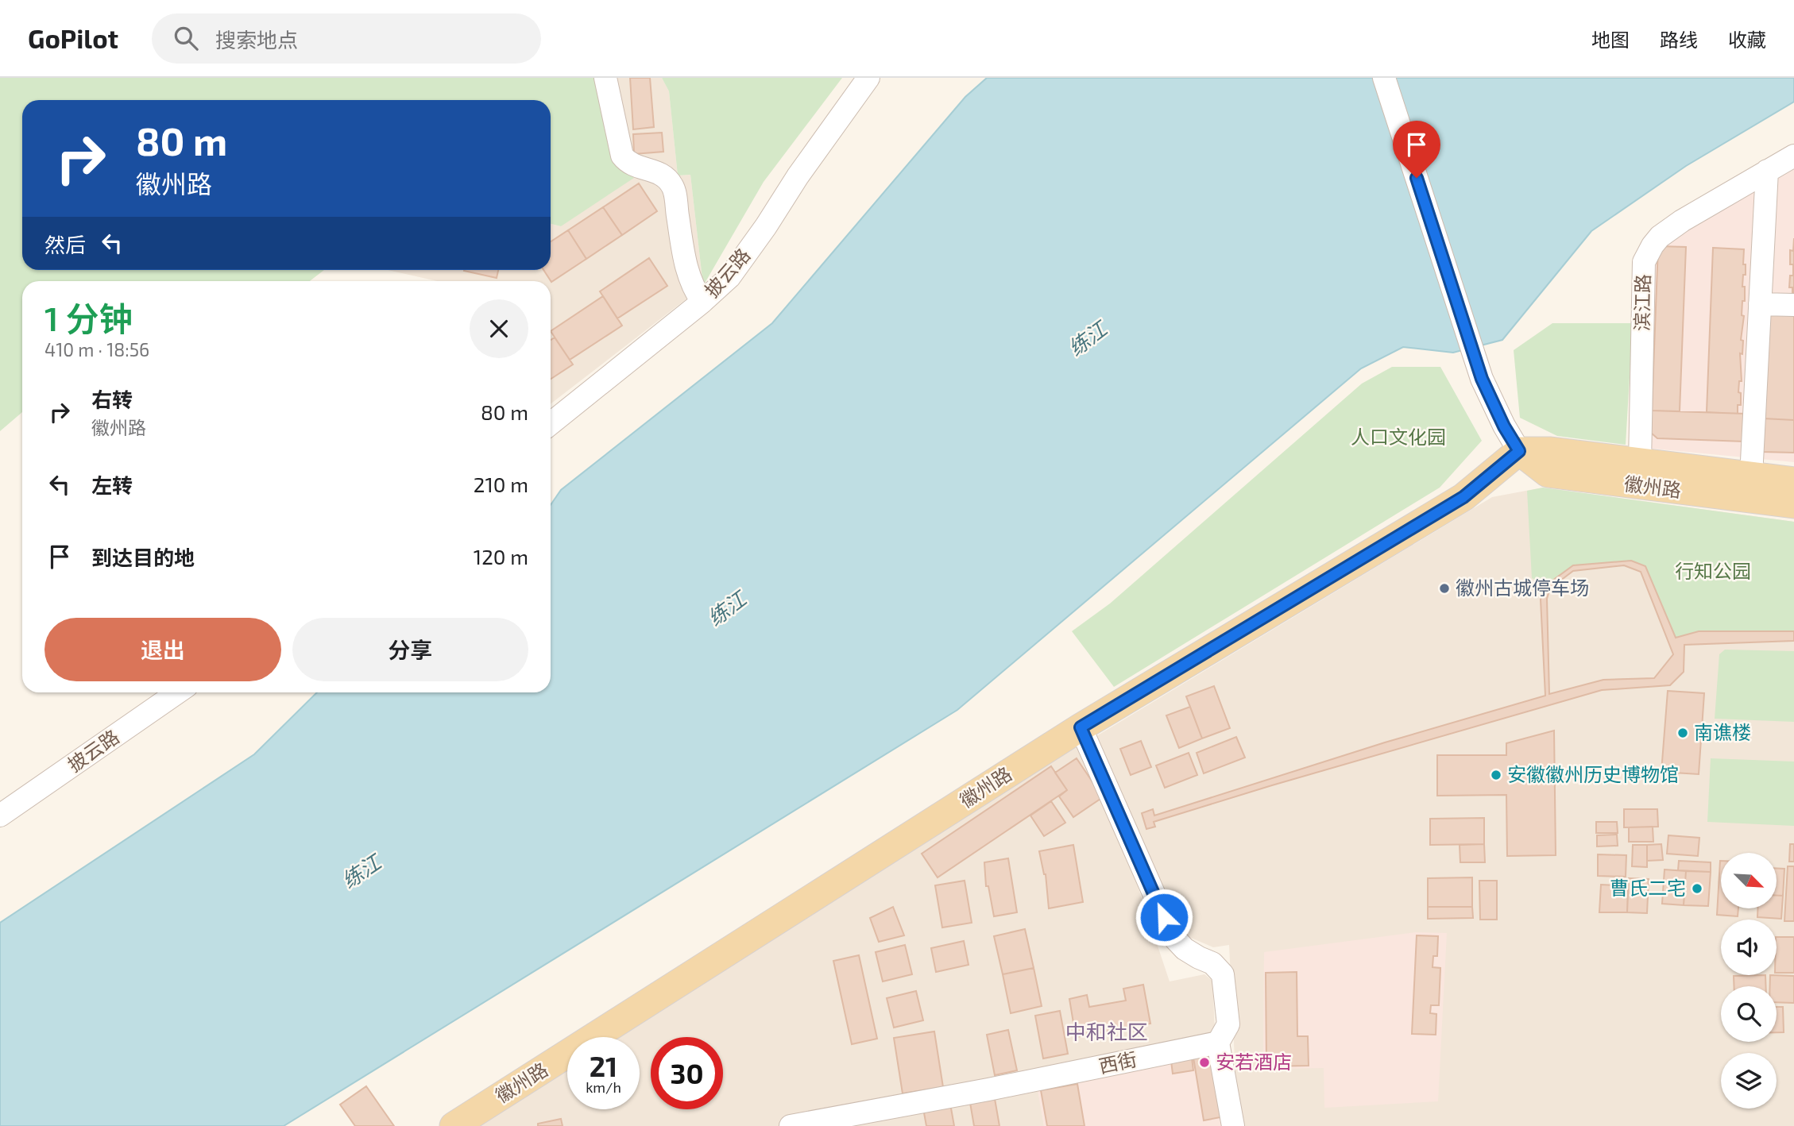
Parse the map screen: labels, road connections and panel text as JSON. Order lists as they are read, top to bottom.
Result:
{
  "streets": {
    "main road": ["徽州路"],
    "street": ["披云路", "滨江路", "西街"]
  },
  "crossings": [
    ["滨江路", "徽州路"]
  ],
  "districts": ["中和社区"],
  "water": ["练江"],
  "parks": ["人口文化园", "行知公园"],
  "places": [
    "徽州古城停车场",
    "南谯楼",
    "安徽徽州历史博物馆",
    "曹氏二宅",
    "安若酒店"
  ],
  "north": "bottom right",
  "page": {
    "header": "GoPilot",
    "search": "搜索地点",
    "nav": ["地图", "路线", "收藏"],
    "turn": ["80 m", "徽州路"],
    "then": "然后",
    "heading": ["1 分钟", "410 m · 18:56"],
    "list": [
      {
        "name": "右转",
        "note": "徽州路",
        "value": "80 m"
      },
      {
        "name": "左转",
        "value": "210 m"
      },
      {
        "name": "到达目的地",
        "value": "120 m"
      }
    ],
    "buttons": ["退出", "分享"],
    "speed": "21 km/h",
    "limit": "30"
  }
}
